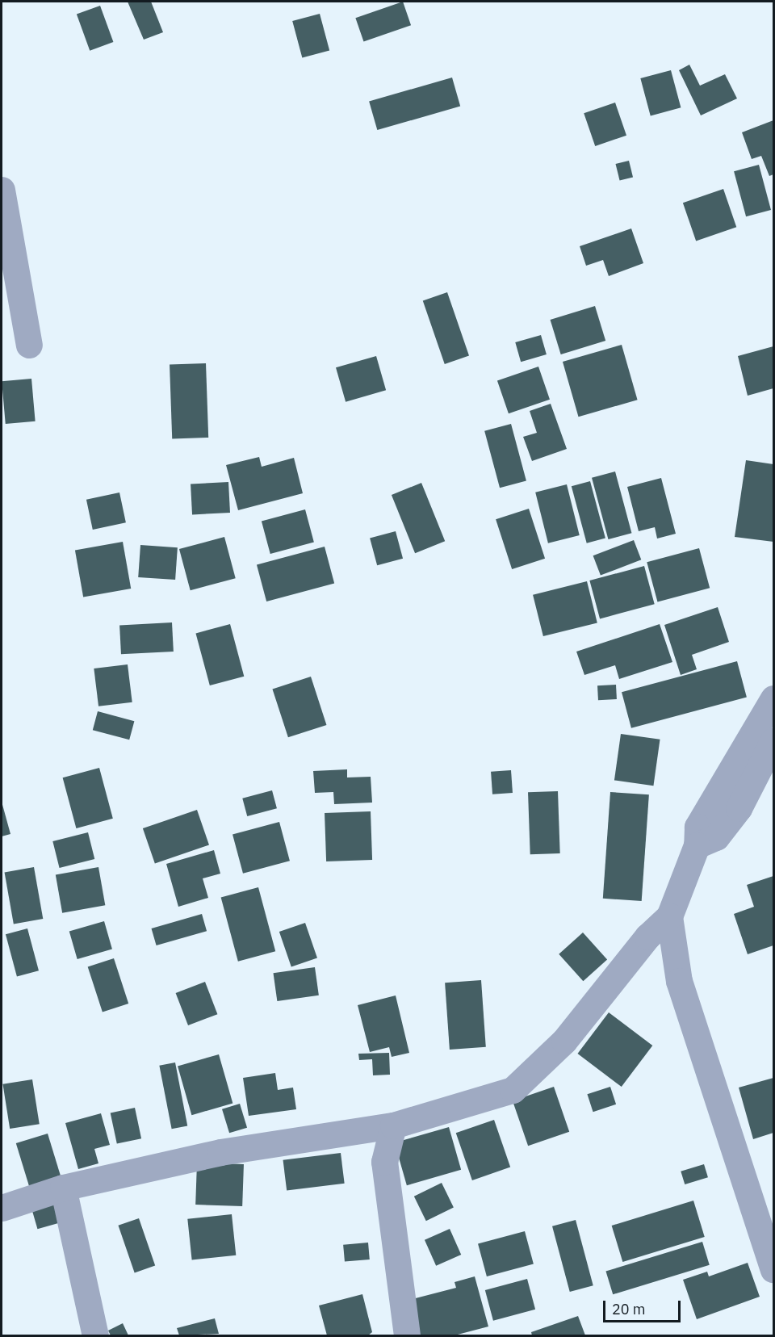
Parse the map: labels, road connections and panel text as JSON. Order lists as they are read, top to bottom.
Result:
{
  "scale_bar": "20 m"
}
